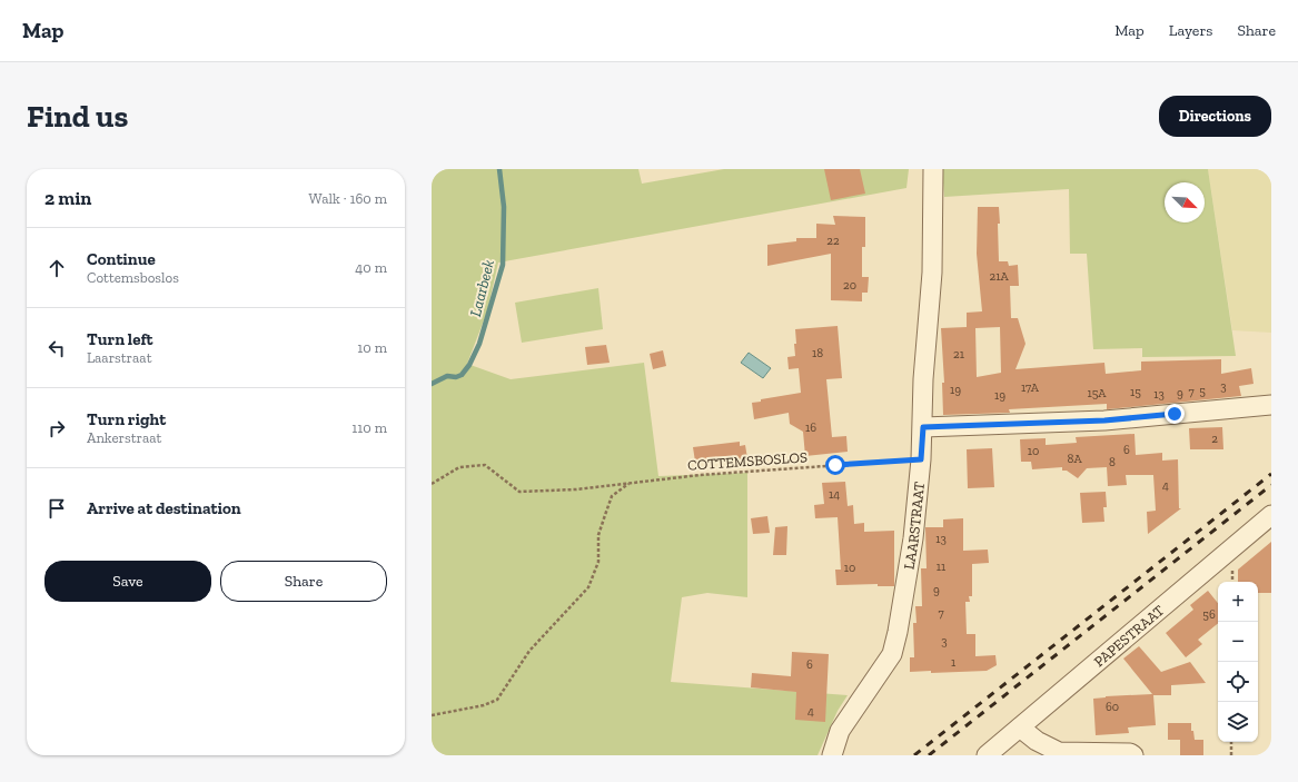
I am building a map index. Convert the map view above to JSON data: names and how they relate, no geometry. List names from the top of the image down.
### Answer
{
  "streets": {
    "street": ["LAARSTRAAT", "PAPESTRAAT"],
    "path": ["COTTEMSBOSLOS"]
  },
  "crossings": [
    ["COTTEMSBOSLOS", "LAARSTRAAT"]
  ],
  "water": ["Laarbeek"],
  "house_numbers": [
    "22",
    "21A",
    "20",
    "18",
    "21",
    "3",
    "17A",
    "19",
    "5",
    "15",
    "7",
    "15A",
    "9",
    "13",
    "19",
    "16",
    "2",
    "6",
    "10",
    "8A",
    "8",
    "4",
    "14",
    "13",
    "11",
    "10",
    "9",
    "7",
    "56",
    "3",
    "1",
    "6",
    "60",
    "4"
  ],
  "north": "bottom right",
  "page": {
    "header": "Map",
    "nav": ["Map", "Layers", "Share"],
    "buttons": [
      "Directions",
      ["Save", "Share"]
    ],
    "title": "Find us",
    "heading": ["2 min", "Walk · 160 m"],
    "list": [
      ["Continue", "Cottemsboslos", "40 m"],
      ["Turn left", "Laarstraat", "10 m"],
      ["Turn right", "Ankerstraat", "110 m"],
      "Arrive at destination"
    ],
    "map_buttons": ["+", "−"]
  }
}
